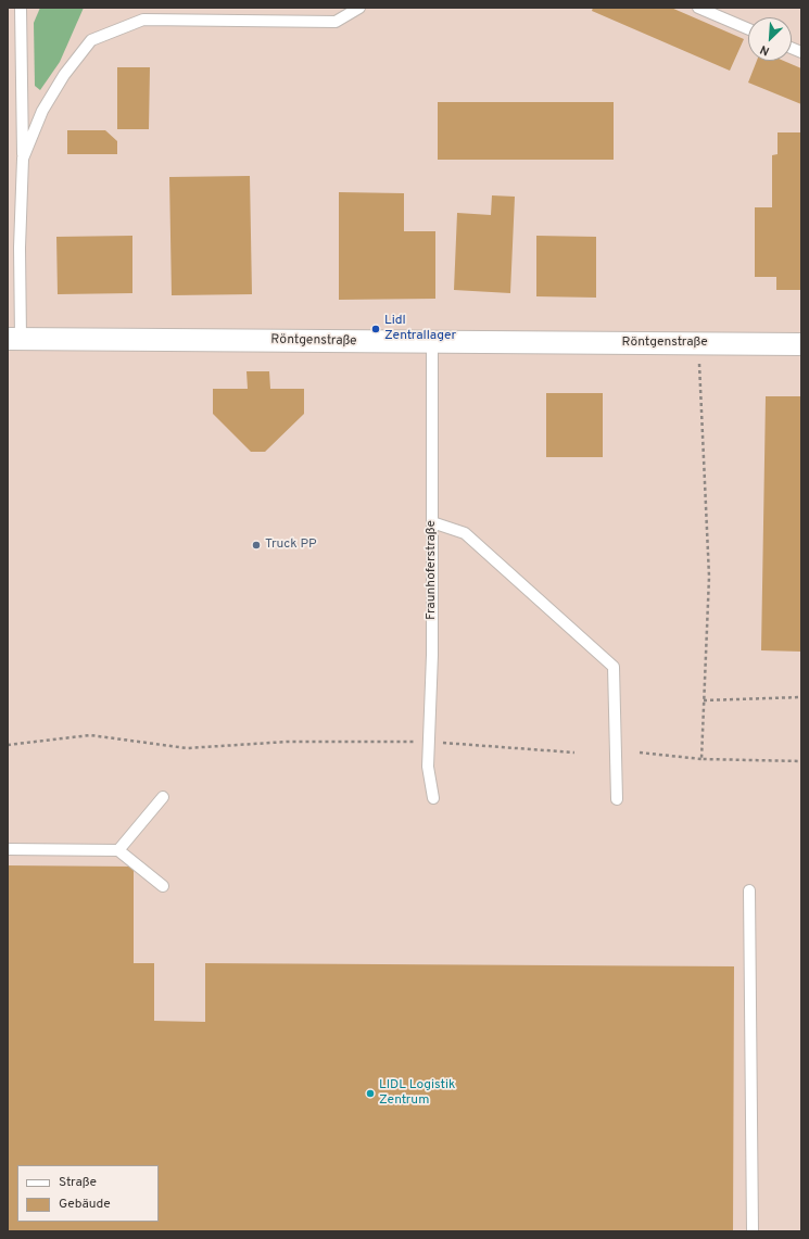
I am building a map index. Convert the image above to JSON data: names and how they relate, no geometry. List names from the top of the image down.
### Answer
{
  "streets": {
    "street": ["Röntgenstraße"],
    "lane": ["Fraunhoferstraße"]
  },
  "crossings": [
    ["Röntgenstraße", "Fraunhoferstraße"]
  ],
  "places": ["Lidl Zentrallager", "Truck PP", "LIDL Logistik Zentrum"],
  "legend": ["Straße", "Gebäude"],
  "north": "bottom left"
}
